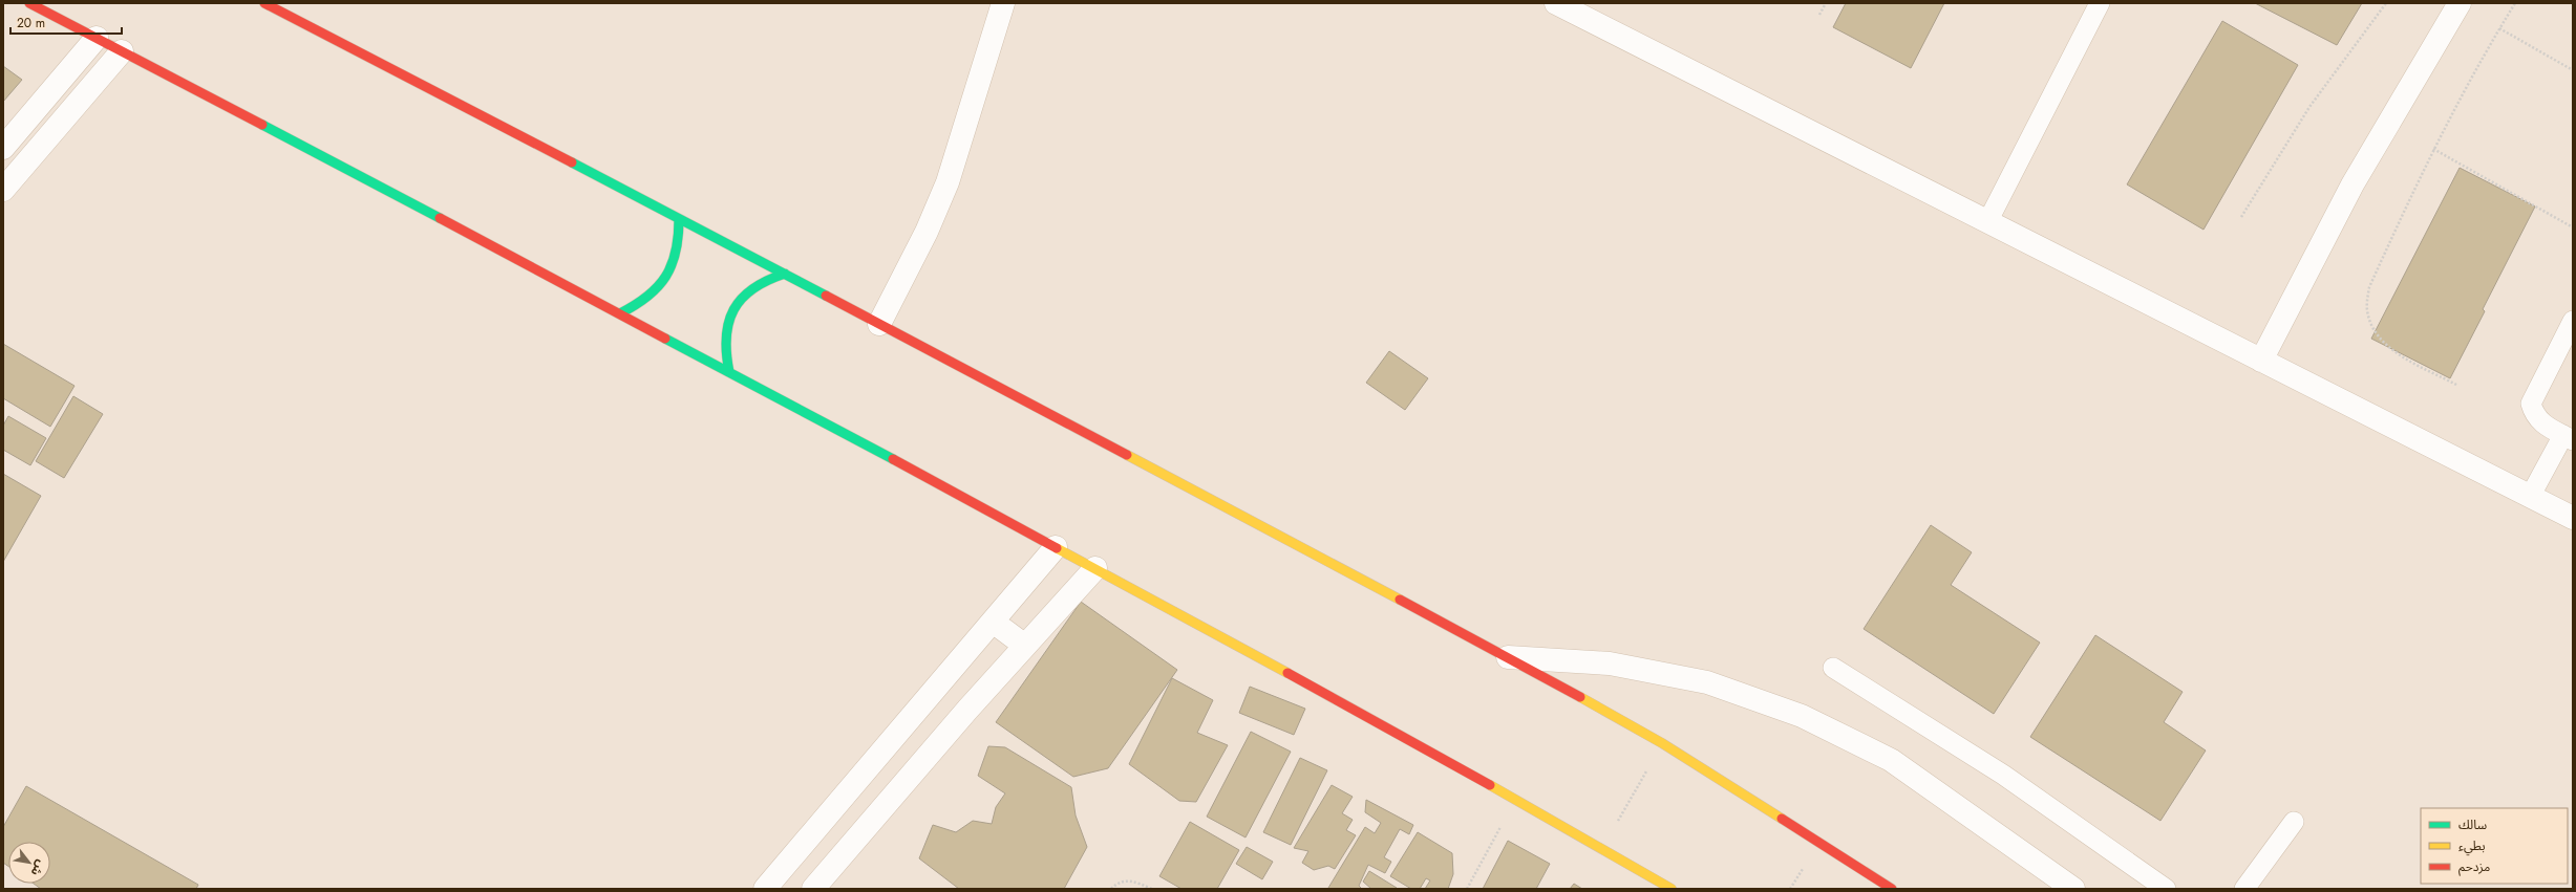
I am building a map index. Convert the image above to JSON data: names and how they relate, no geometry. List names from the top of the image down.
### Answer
{
  "legend": ["سالك", "بطيء", "مزدحم"],
  "scale_bar": "20 m",
  "north": "bottom right"
}
